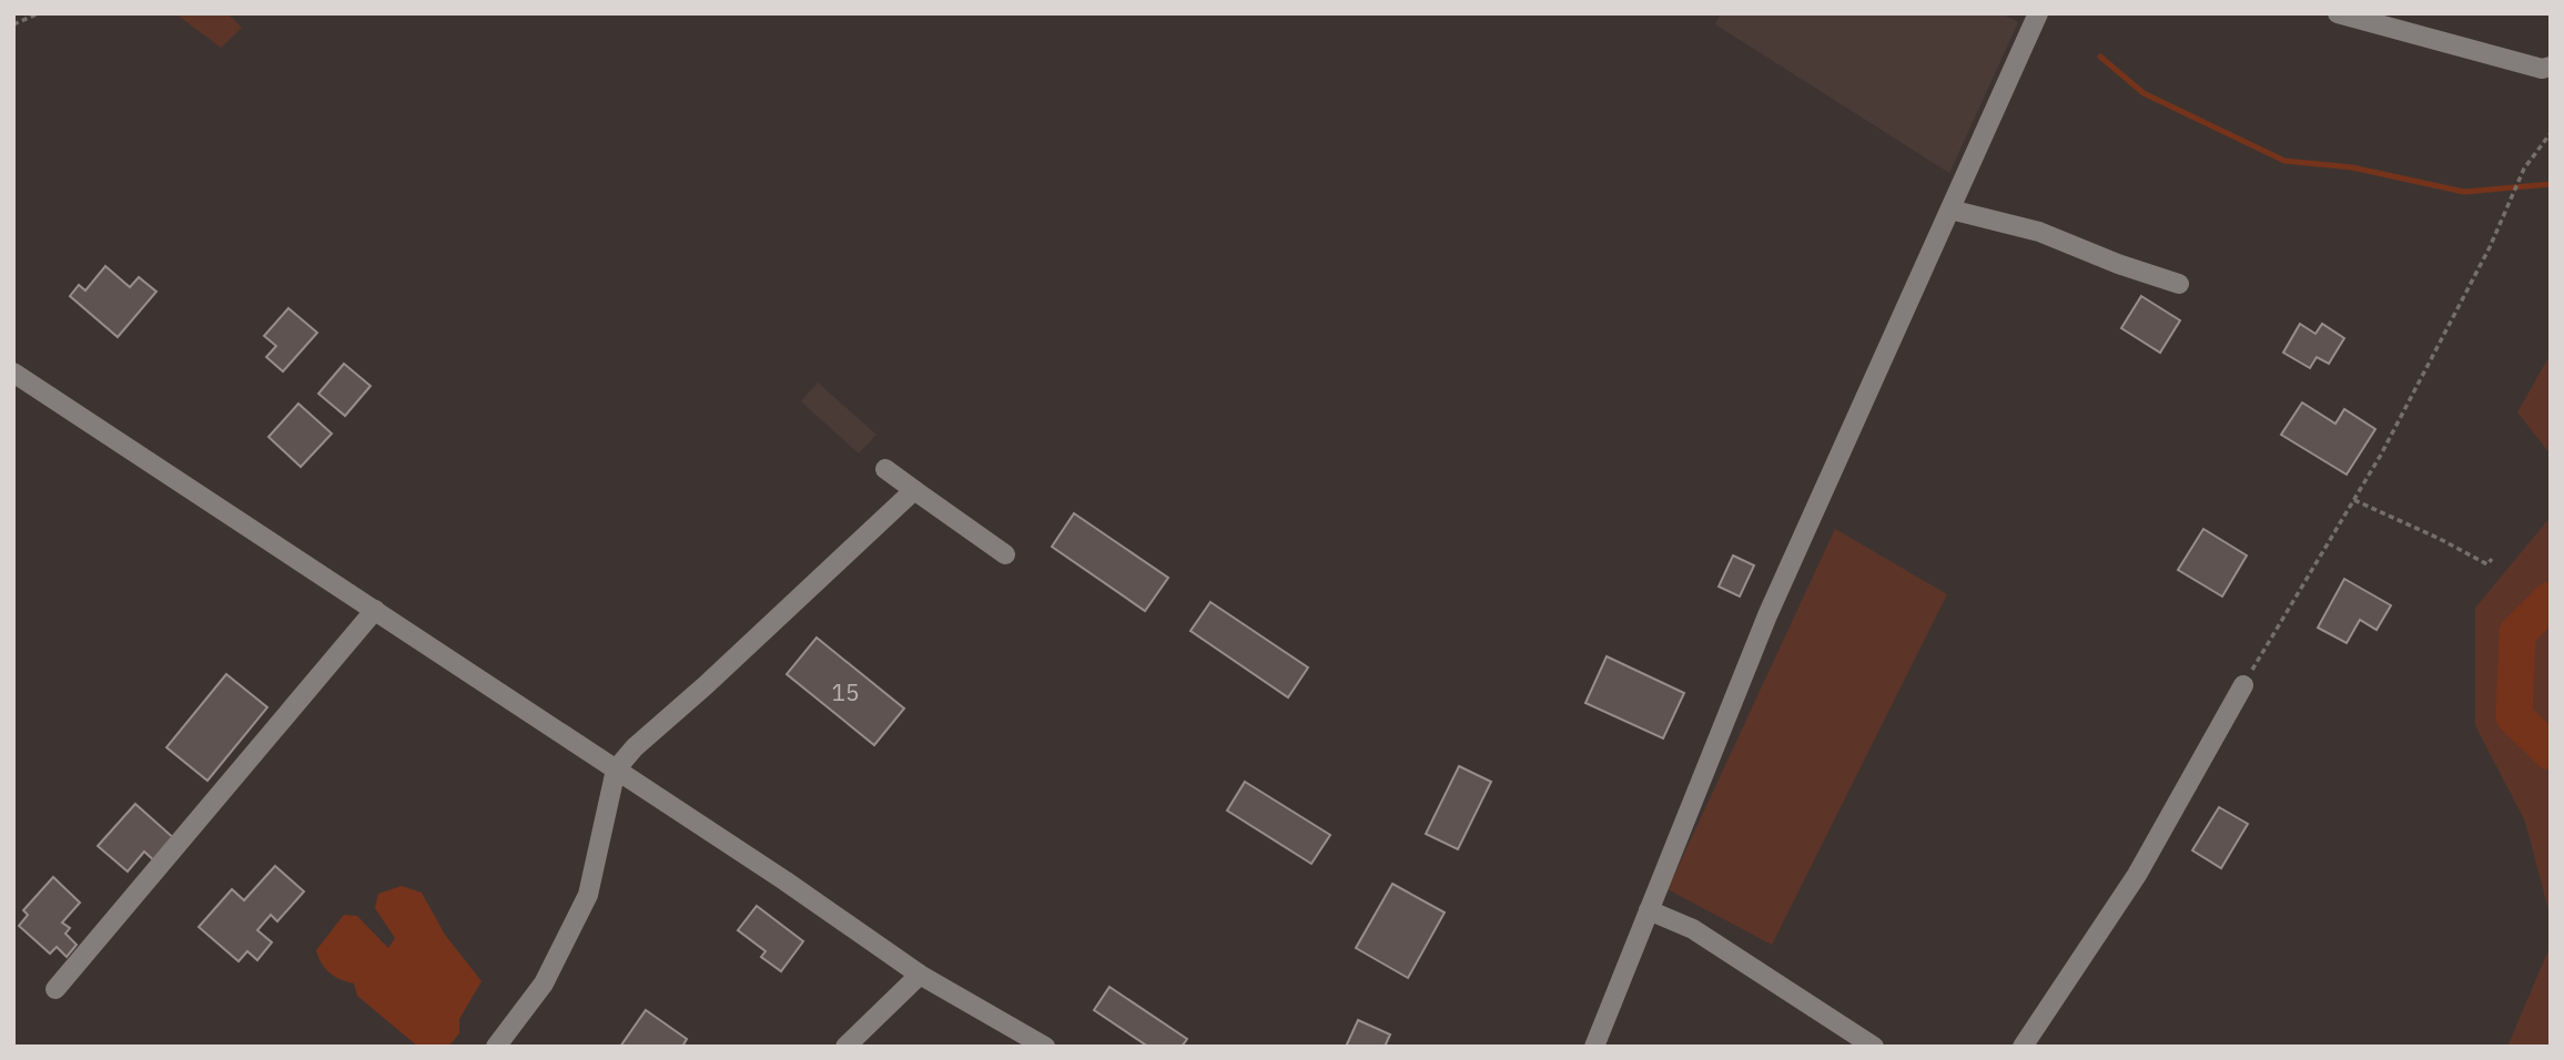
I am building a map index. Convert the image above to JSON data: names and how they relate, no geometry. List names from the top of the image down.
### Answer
{
  "house_numbers": ["15"]
}
